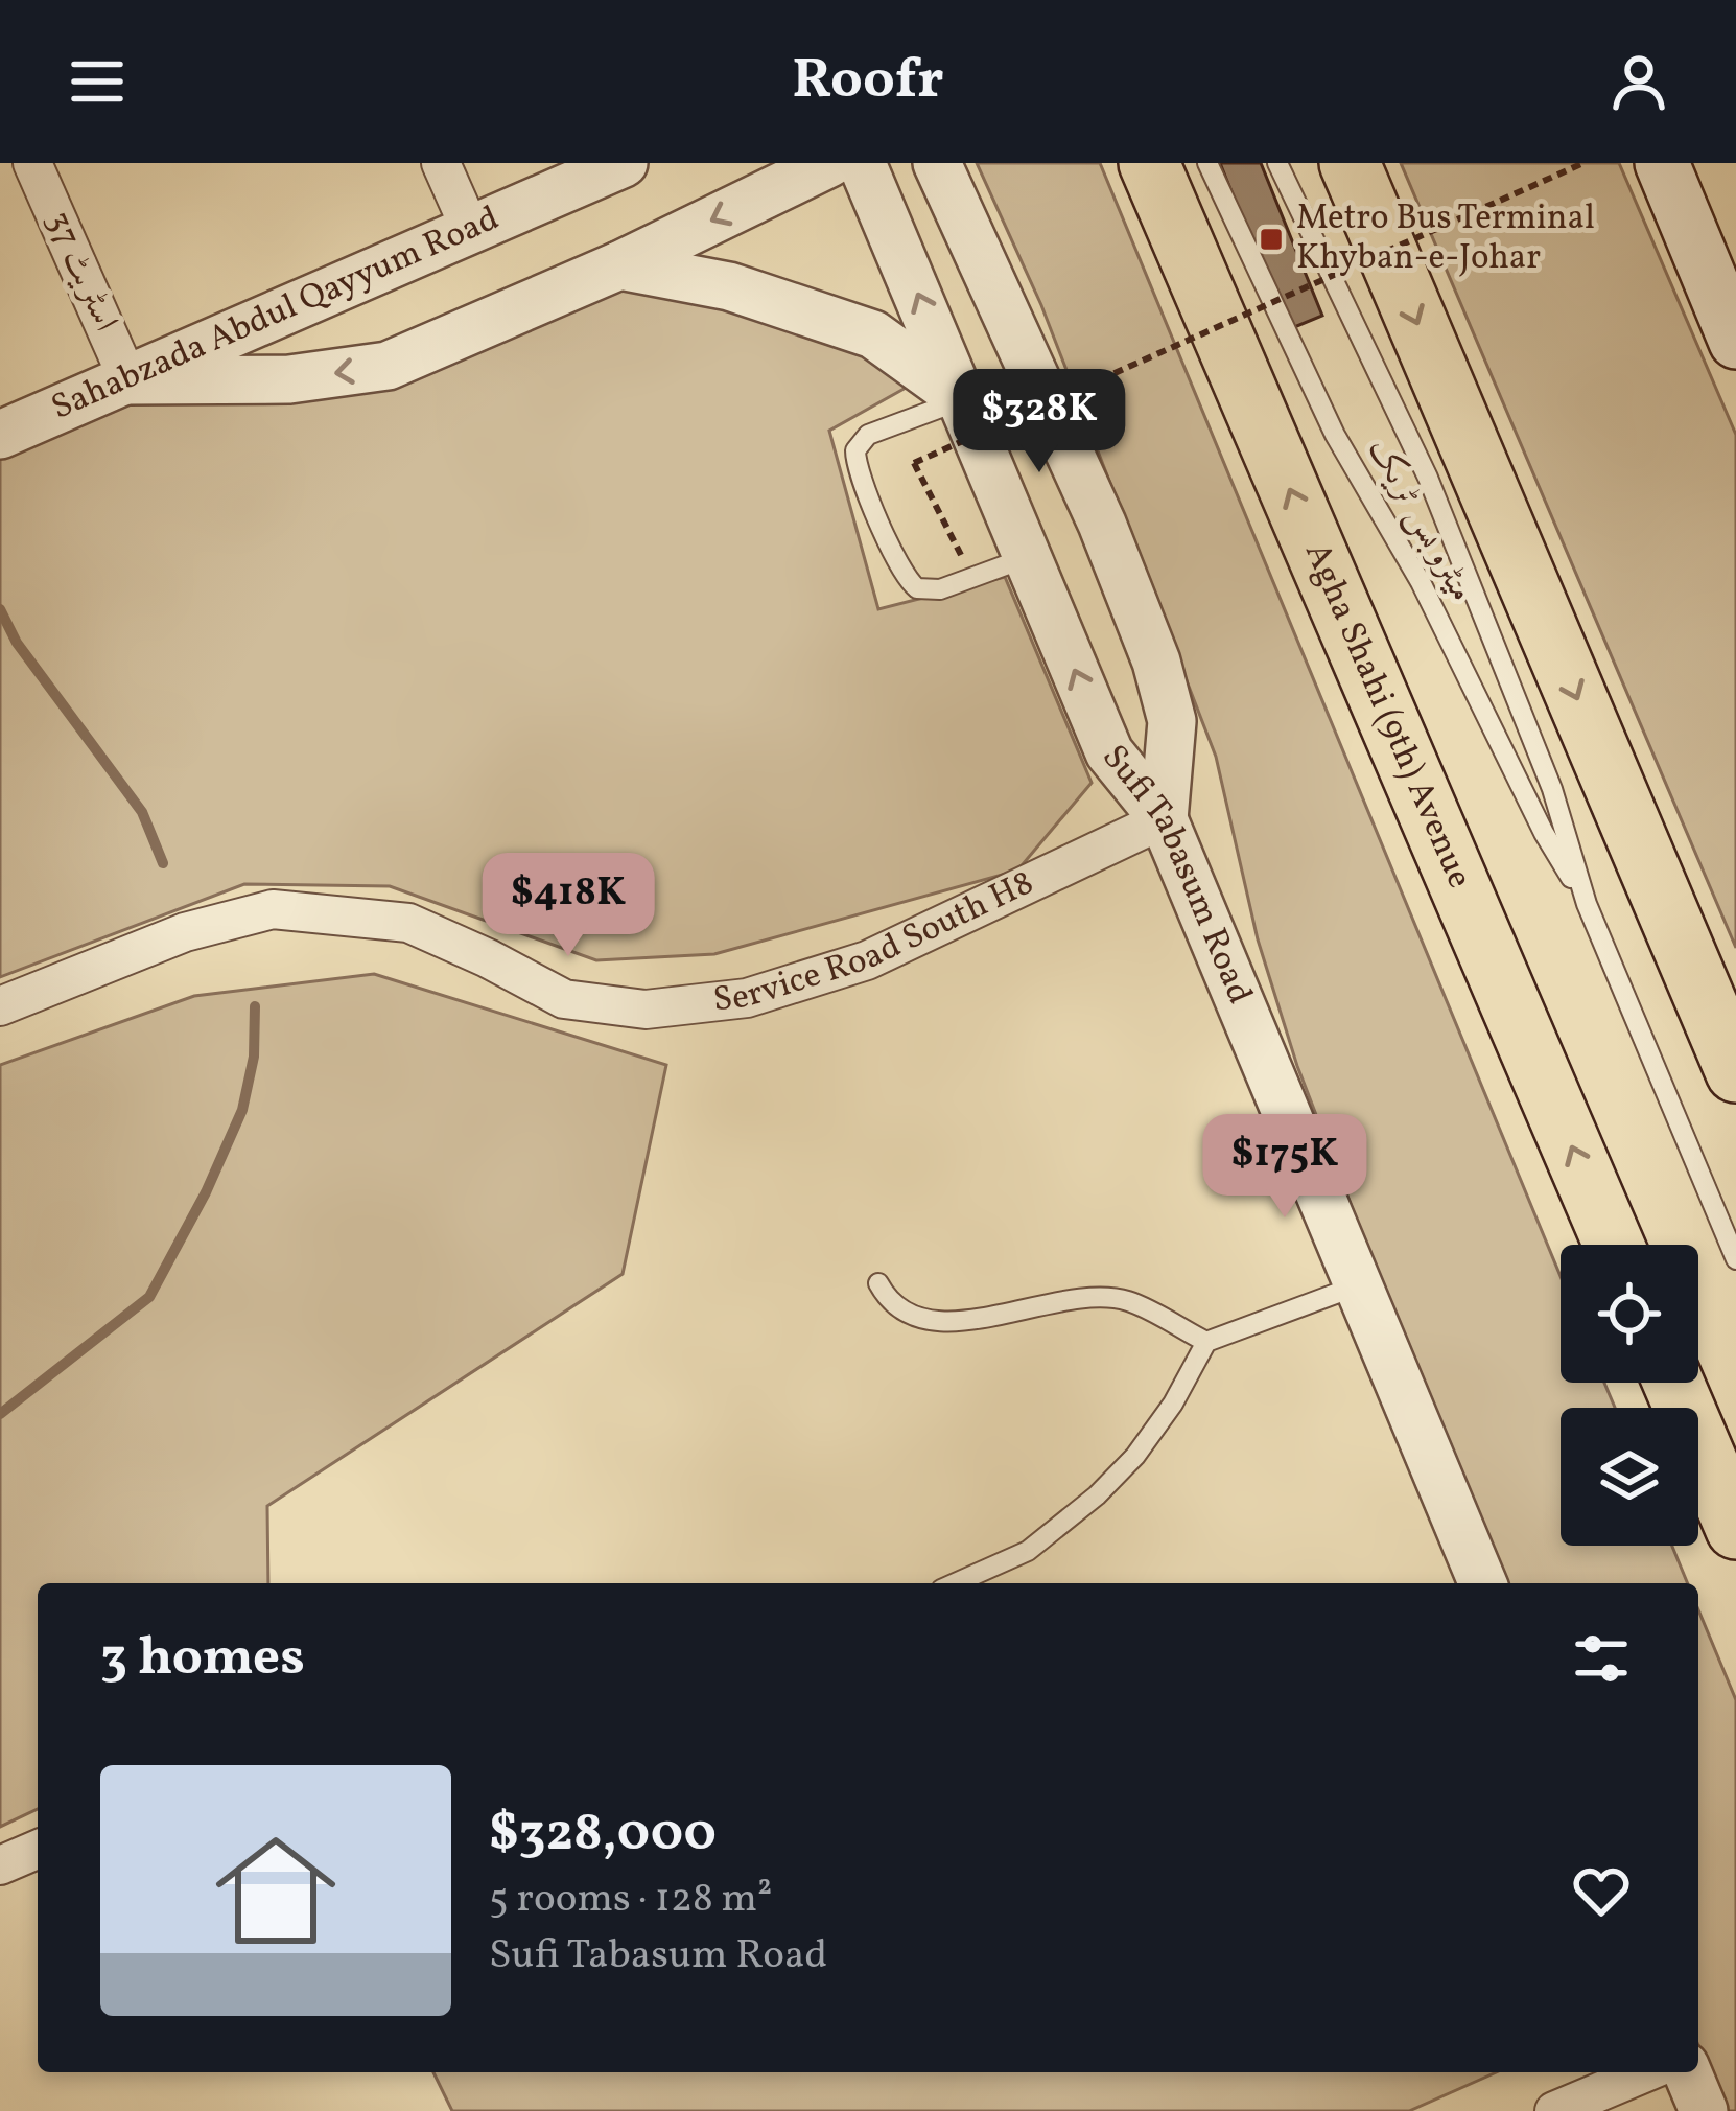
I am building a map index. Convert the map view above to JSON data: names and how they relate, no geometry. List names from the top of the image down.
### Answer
{
  "streets": {
    "main road": ["Agha Shahi (9th) Avenue"],
    "street": [
      "اسٹریٹ 37",
      "Sahabzada Abdul Qayyum Road",
      "Sufi Tabasum Road",
      "Service Road South H8"
    ],
    "lane": ["میٹرو بس ٹریک"]
  },
  "crossings": [
    ["اسٹریٹ 37", "Sahabzada Abdul Qayyum Road"],
    ["Sufi Tabasum Road", "Service Road South H8"]
  ],
  "places": {
    "transit": ["Metro Bus Terminal Khyban-e-Johar"]
  },
  "page": {
    "header": "Roofr",
    "price": ["$328K", "$418K", "$175K"],
    "heading": "3 homes",
    "list": [
      {
        "name": "$328,000",
        "note": "5 rooms · 128 m² · Sufi Tabasum Road"
      }
    ]
  }
}
